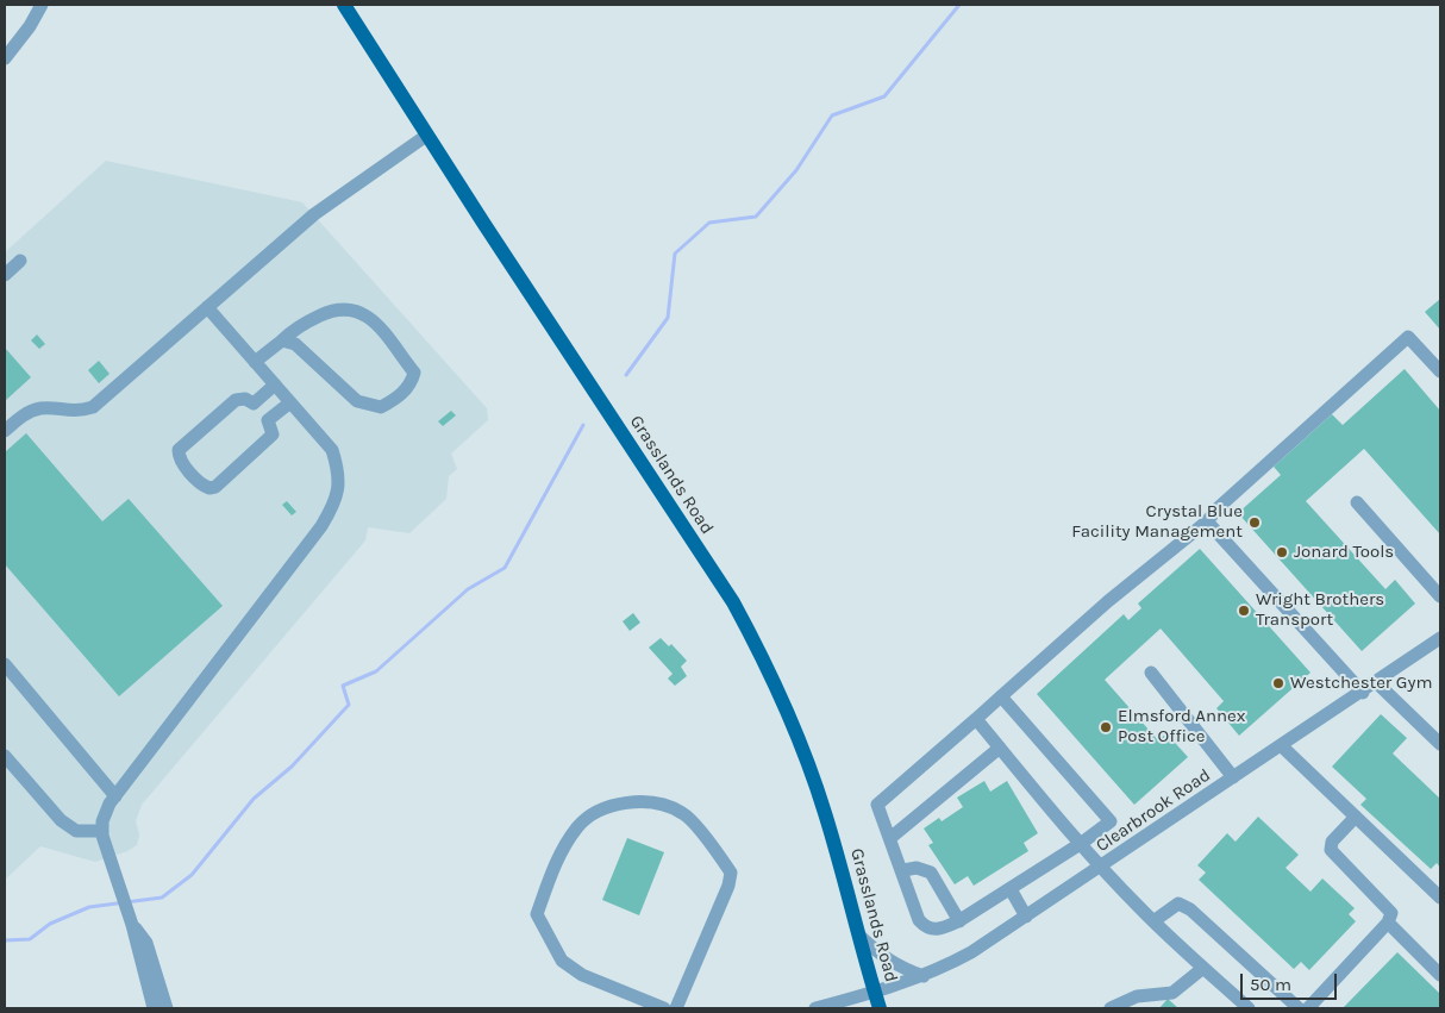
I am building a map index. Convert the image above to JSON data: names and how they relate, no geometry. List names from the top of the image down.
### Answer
{
  "streets": {
    "main road": ["Grasslands Road"],
    "street": ["Clearbrook Road"]
  },
  "crossings": [
    ["Grasslands Road", "Clearbrook Road"]
  ],
  "places": [
    "Crystal Blue Facility Management",
    "Jonard Tools",
    "Wright Brothers Transport",
    "Westchester Gym",
    "Elmsford Annex Post Office"
  ],
  "scale_bar": "50 m"
}
